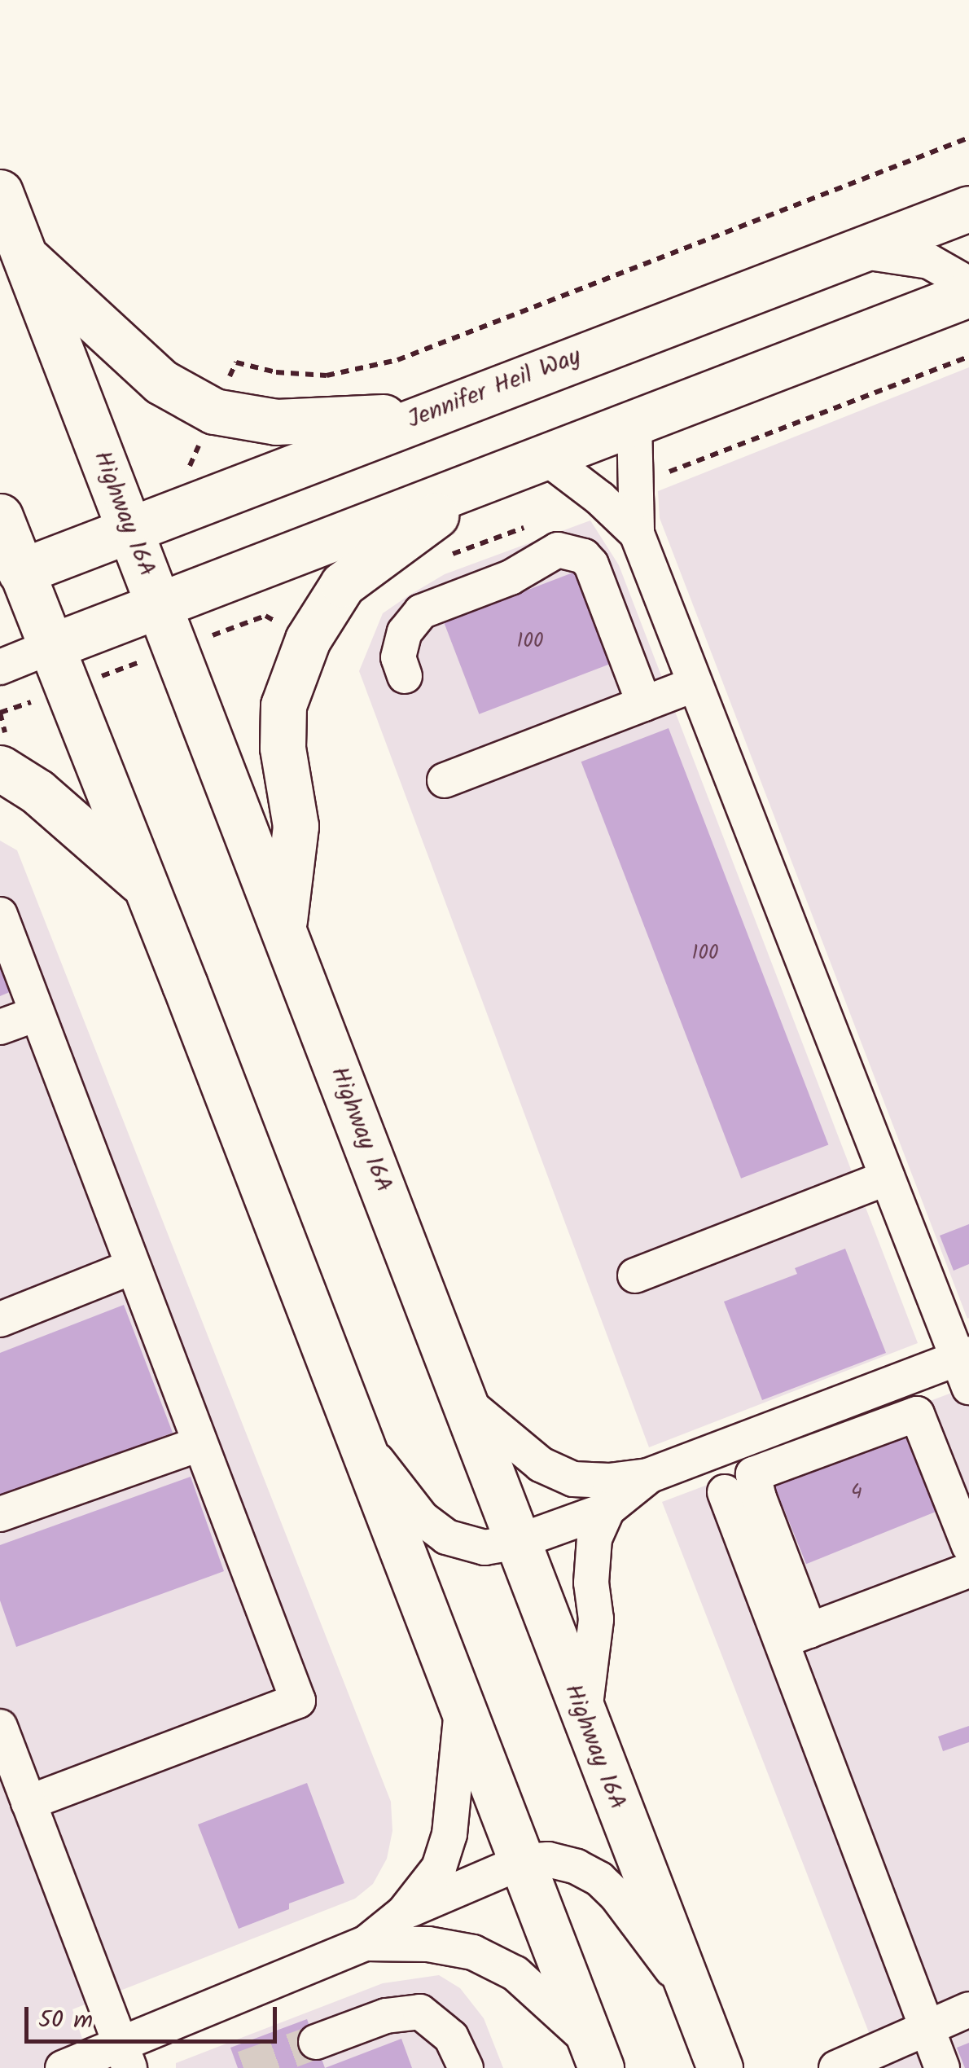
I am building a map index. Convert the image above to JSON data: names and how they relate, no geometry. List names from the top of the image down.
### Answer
{
  "streets": {
    "main road": ["Jennifer Heil Way", "Highway 16A"]
  },
  "crossings": [
    ["Jennifer Heil Way", "Highway 16A"]
  ],
  "house_numbers": ["100", "100", "4"],
  "scale_bar": "50 m"
}
